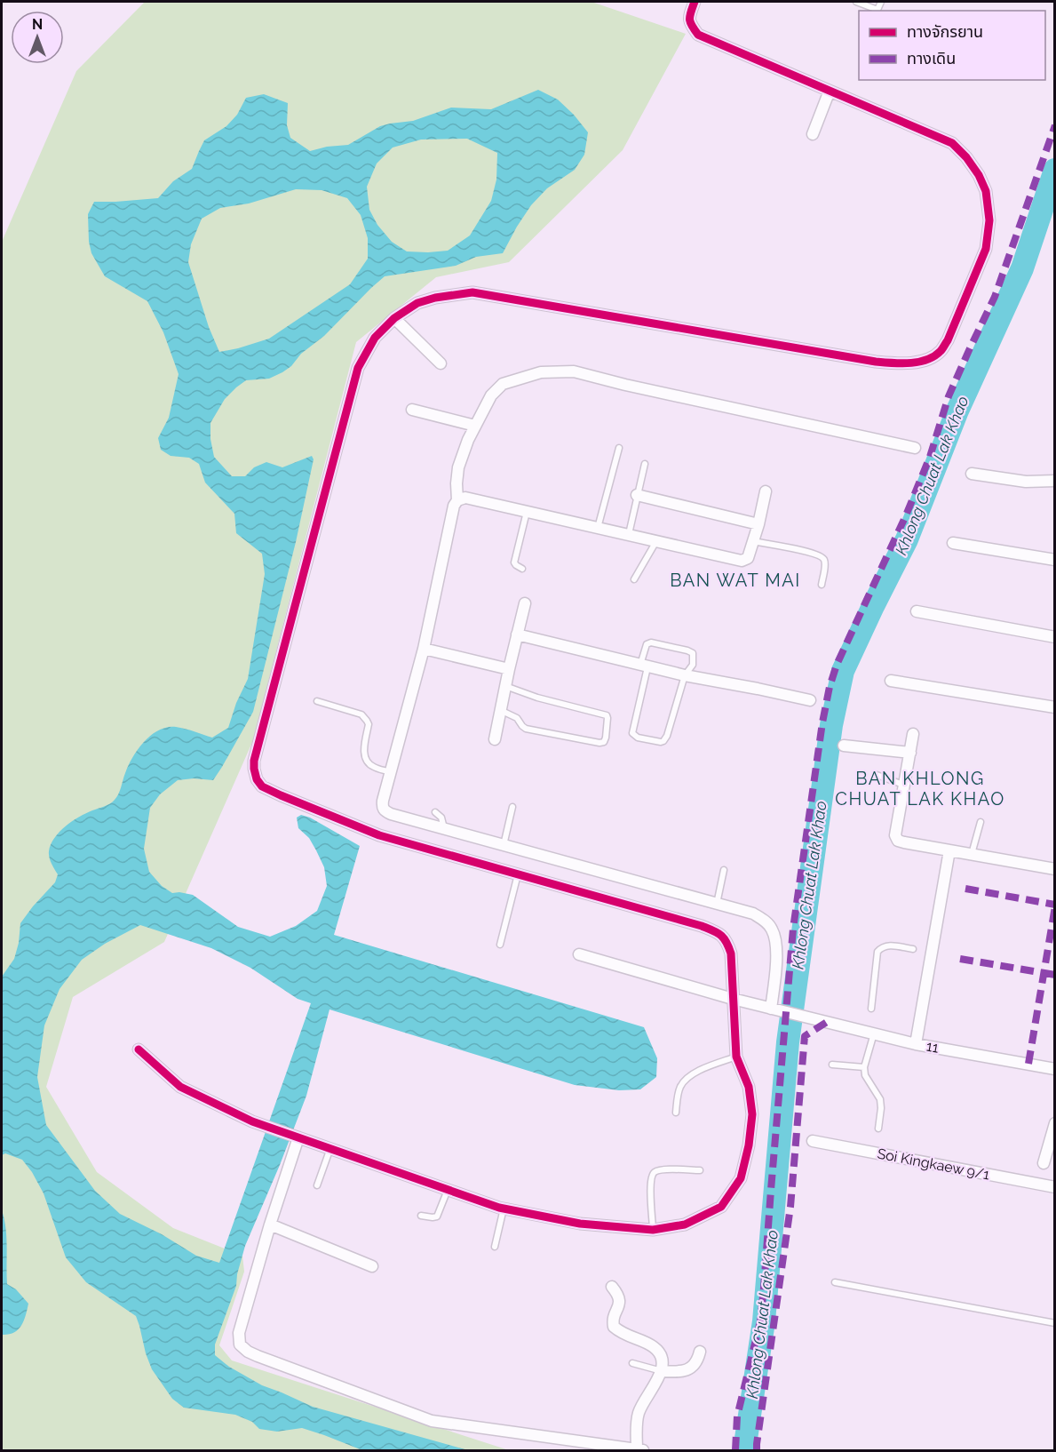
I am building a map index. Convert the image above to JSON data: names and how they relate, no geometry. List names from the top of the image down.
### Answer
{
  "streets": {
    "street": ["11", "Soi Kingkaew 9/1"]
  },
  "districts": ["BAN WAT MAI", "BAN KHLONG CHUAT LAK KHAO"],
  "water": ["Khlong Chuat Lak Khao"],
  "legend": ["ทางจักรยาน", "ทางเดิน"],
  "north": "top"
}
